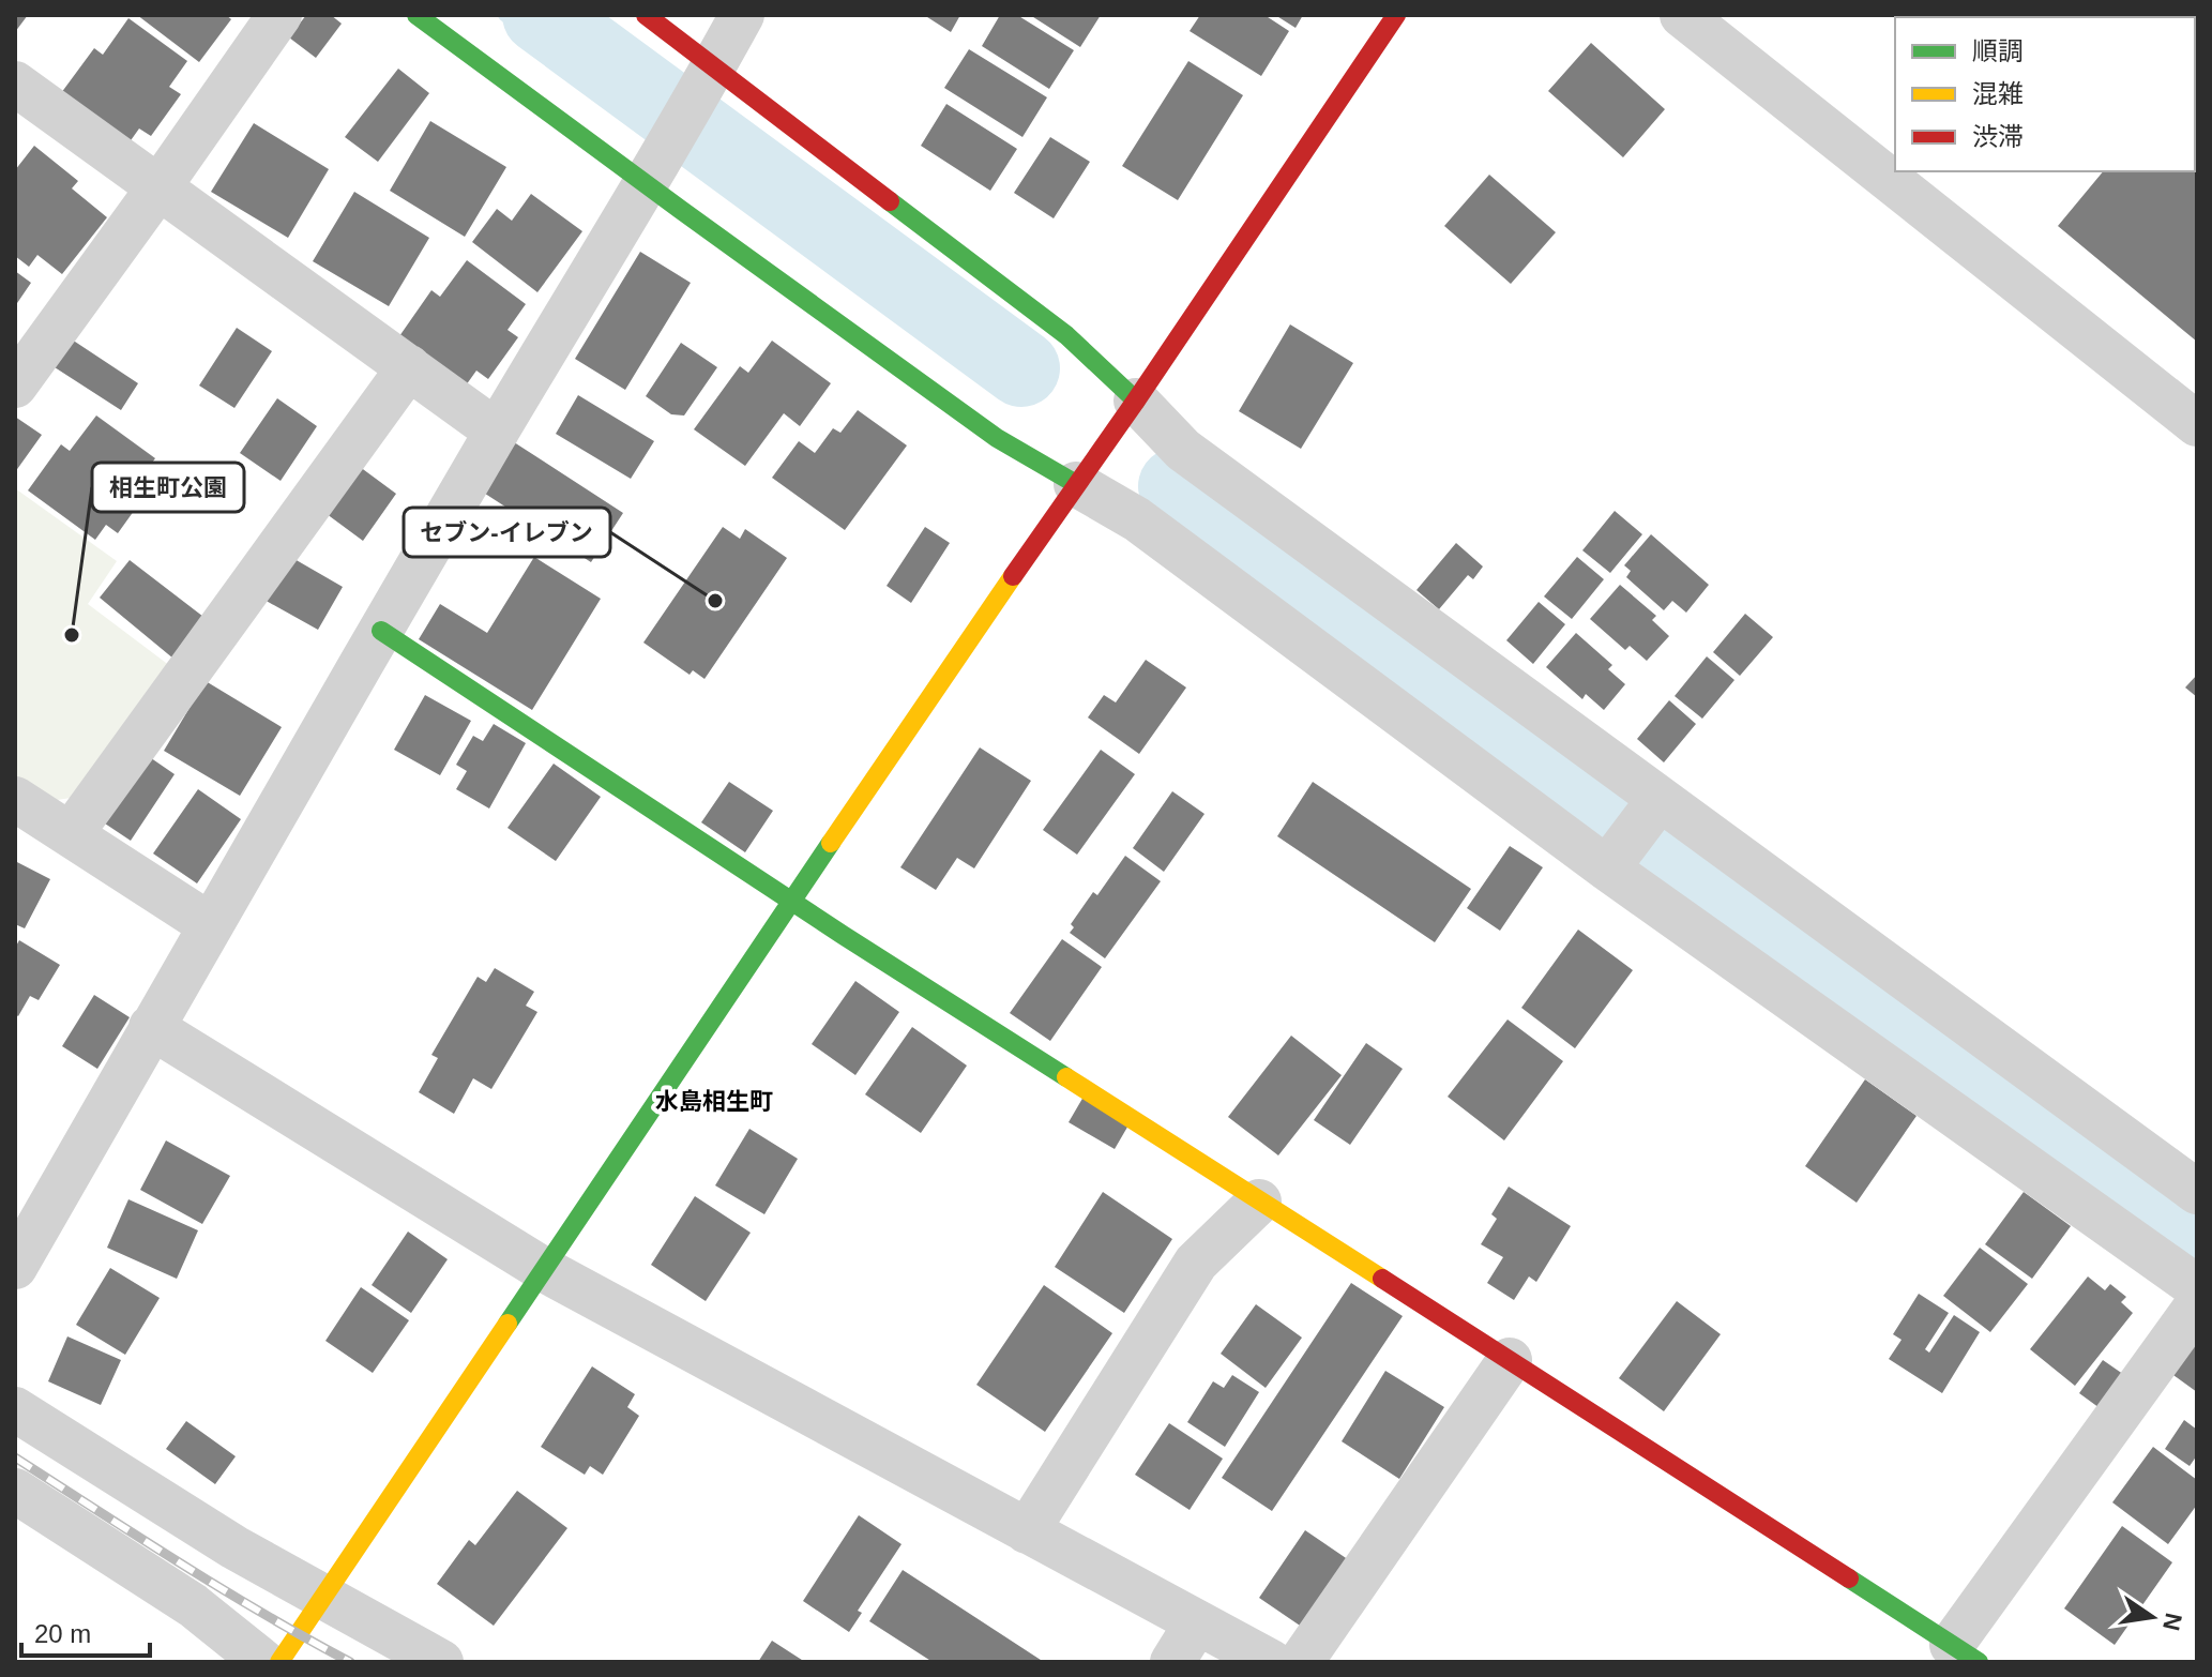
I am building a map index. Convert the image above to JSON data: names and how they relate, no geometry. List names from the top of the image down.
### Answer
{
  "districts": ["水島相生町"],
  "places": ["セブン-イレブン", "相生町公園"],
  "legend": ["順調", "混雑", "渋滞"],
  "scale_bar": "20 m",
  "north": "right"
}
